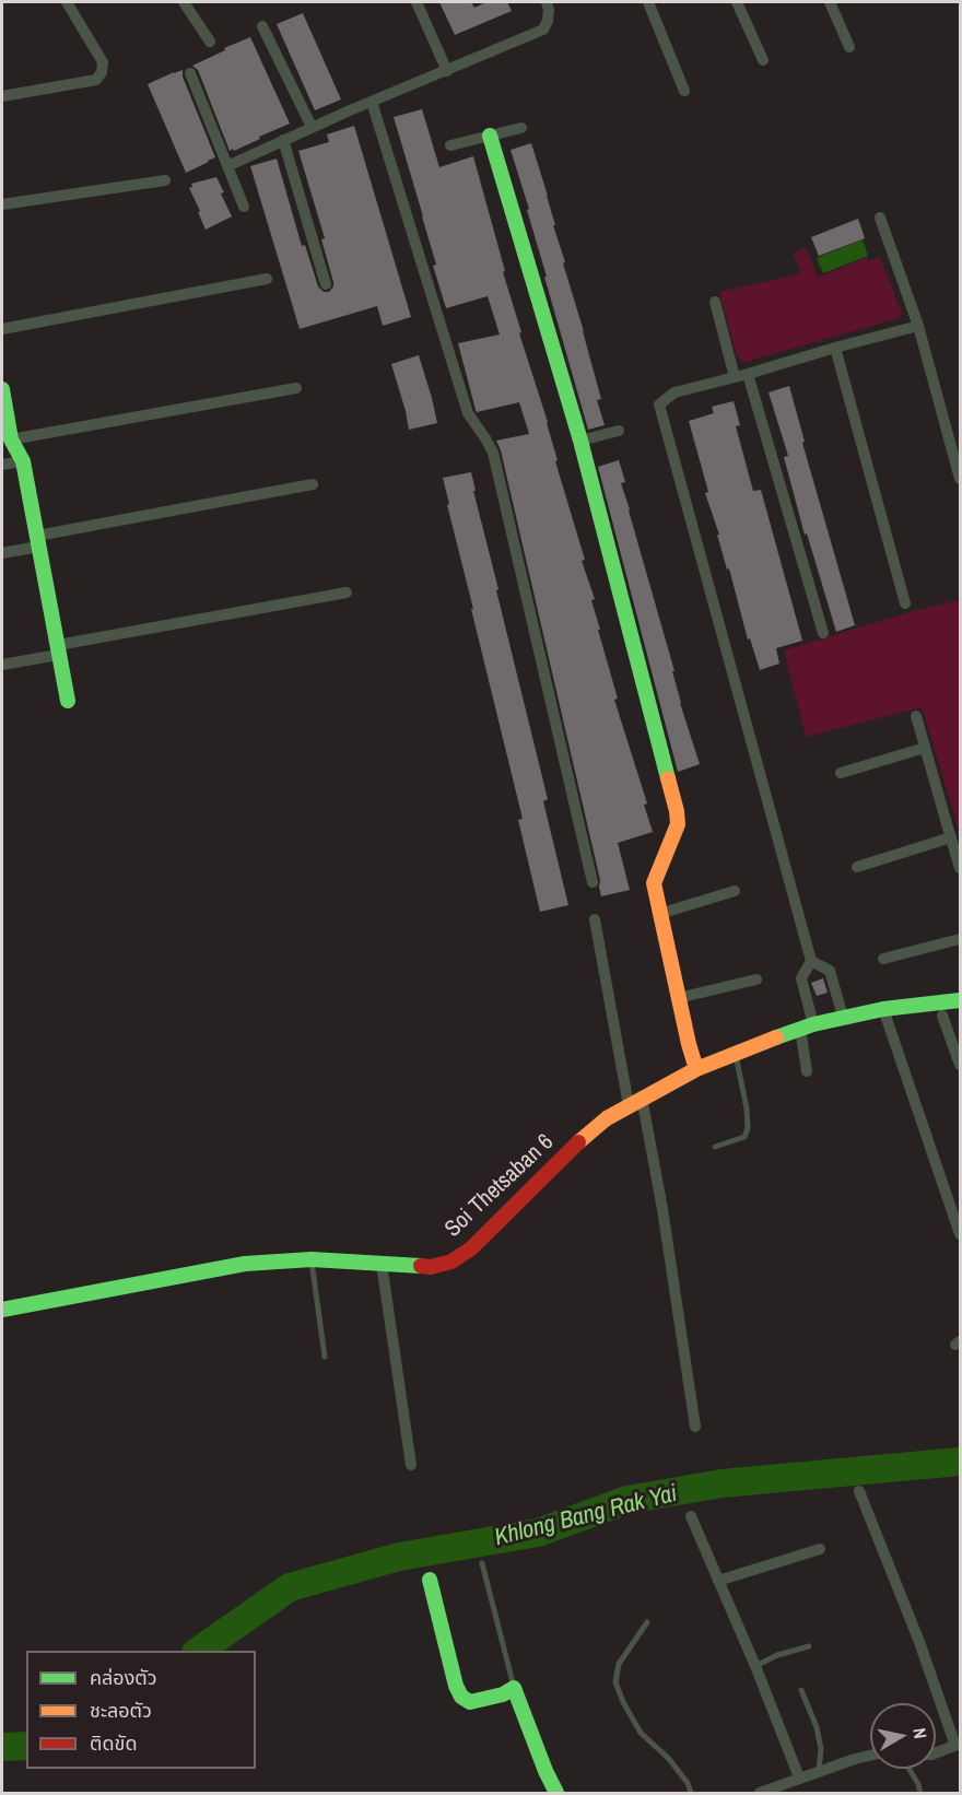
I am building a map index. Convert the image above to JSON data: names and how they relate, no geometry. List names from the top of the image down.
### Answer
{
  "streets": {
    "street": ["Soi Thetsaban 6"]
  },
  "water": ["Khlong Bang Rak Yai"],
  "legend": ["คล่องตัว", "ชะลอตัว", "ติดขัด"],
  "north": "right"
}
